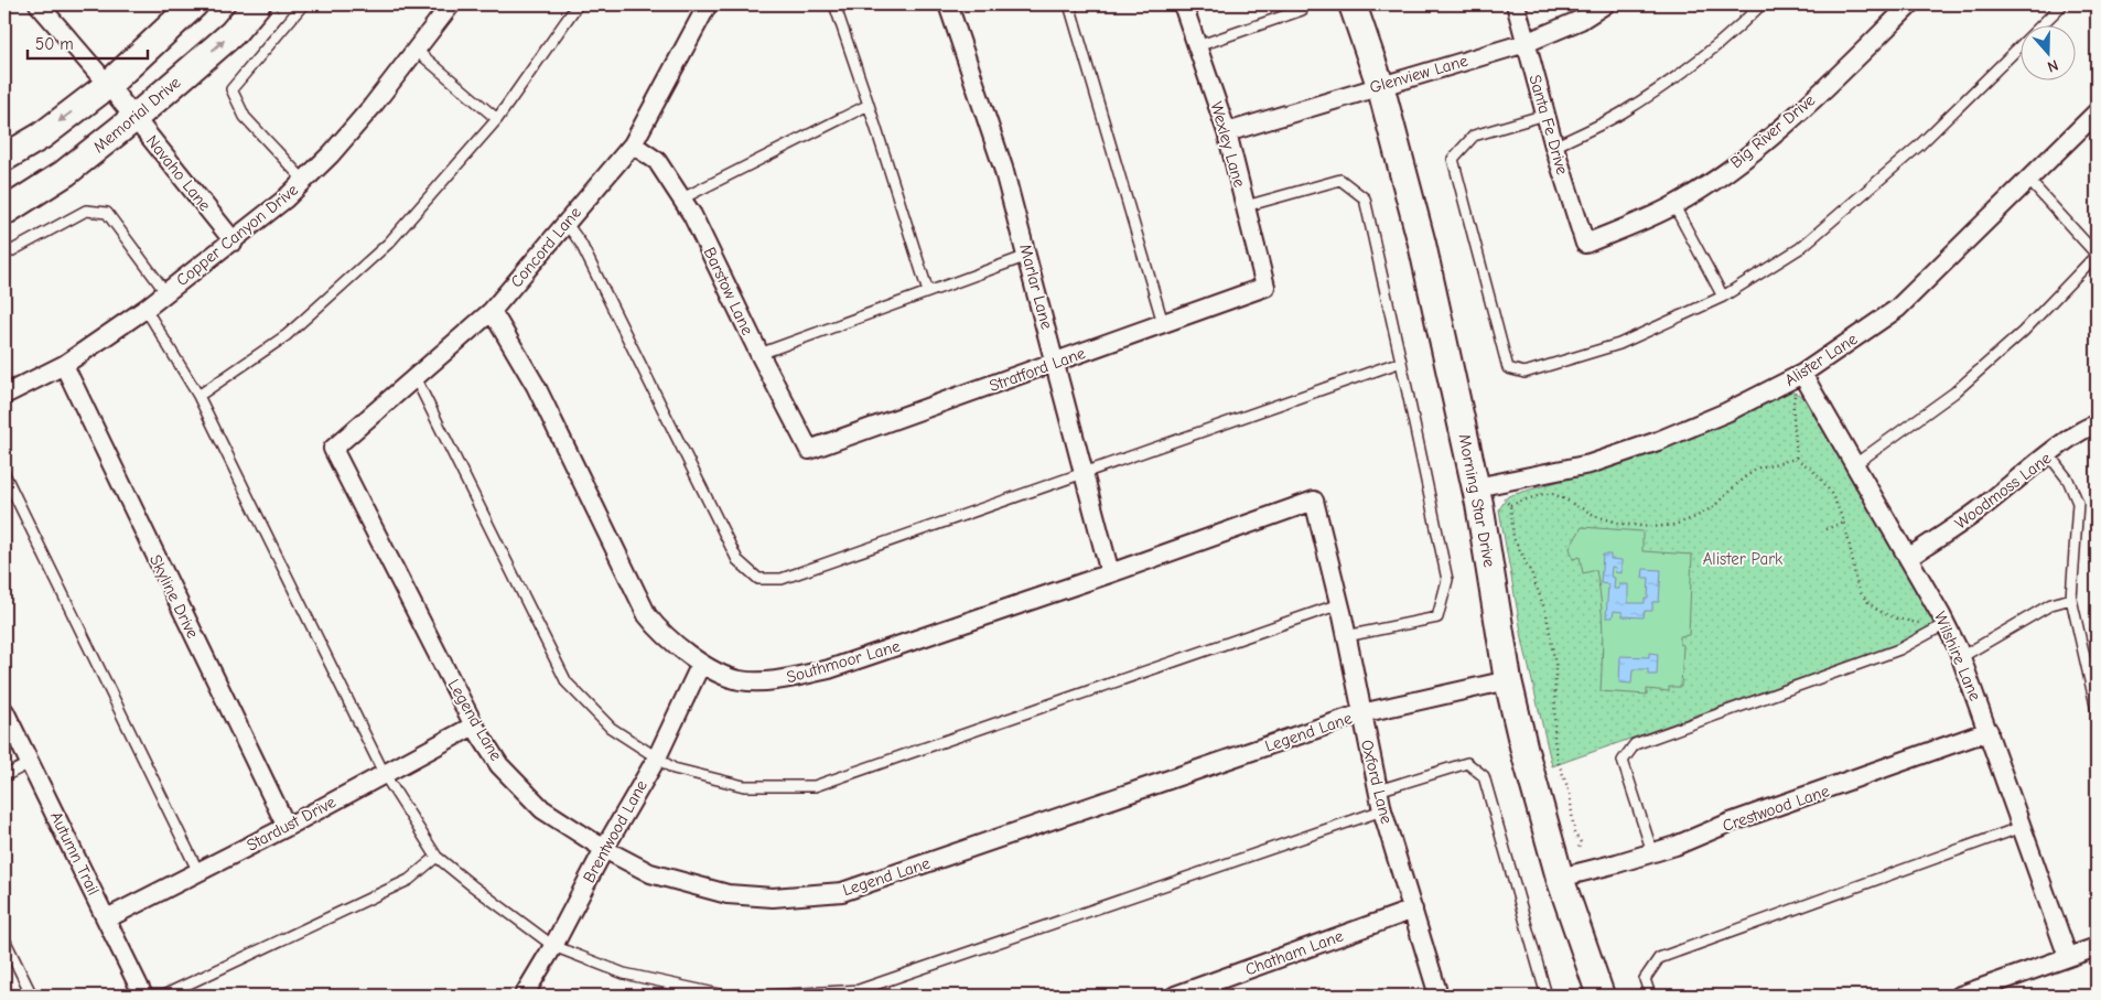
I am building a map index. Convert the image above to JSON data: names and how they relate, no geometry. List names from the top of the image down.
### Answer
{
  "streets": {
    "street": [
      "Glenview Lane",
      "Memorial Drive",
      "Santa Fe Drive",
      "Big River Drive",
      "Wexley Lane",
      "Navaho Lane",
      "Copper Canyon Drive",
      "Concord Lane",
      "Marlar Lane",
      "Barstow Lane",
      "Alister Lane",
      "Stratford Lane",
      "Woodmoss Lane",
      "Morning Star Drive",
      "Skyline Drive",
      "Wilshire Lane",
      "Southmoor Lane",
      "Legend Lane",
      "Oxford Lane",
      "Crestwood Lane",
      "Stardust Drive",
      "Brentwood Lane",
      "Autumn Trail",
      "Chatham Lane"
    ]
  },
  "crossings": [
    ["Glenview Lane", "Santa Fe Drive"],
    ["Glenview Lane", "Wexley Lane"],
    ["Glenview Lane", "Morning Star Drive"],
    ["Memorial Drive", "Navaho Lane"],
    ["Santa Fe Drive", "Big River Drive"],
    ["Wexley Lane", "Stratford Lane"],
    ["Navaho Lane", "Copper Canyon Drive"],
    ["Copper Canyon Drive", "Skyline Drive"],
    ["Concord Lane", "Barstow Lane"],
    ["Concord Lane", "Southmoor Lane"],
    ["Concord Lane", "Legend Lane"],
    ["Marlar Lane", "Stratford Lane"],
    ["Marlar Lane", "Southmoor Lane"],
    ["Barstow Lane", "Stratford Lane"],
    ["Alister Lane", "Morning Star Drive"],
    ["Alister Lane", "Wilshire Lane"],
    ["Woodmoss Lane", "Wilshire Lane"],
    ["Morning Star Drive", "Legend Lane"],
    ["Morning Star Drive", "Crestwood Lane"],
    ["Skyline Drive", "Stardust Drive"],
    ["Wilshire Lane", "Crestwood Lane"],
    ["Southmoor Lane", "Oxford Lane"],
    ["Southmoor Lane", "Brentwood Lane"],
    ["Legend Lane", "Oxford Lane"],
    ["Legend Lane", "Stardust Drive"],
    ["Legend Lane", "Brentwood Lane"],
    ["Oxford Lane", "Chatham Lane"],
    ["Stardust Drive", "Autumn Trail"]
  ],
  "parks": ["Alister Park"],
  "scale_bar": "50 m",
  "north": "bottom"
}
